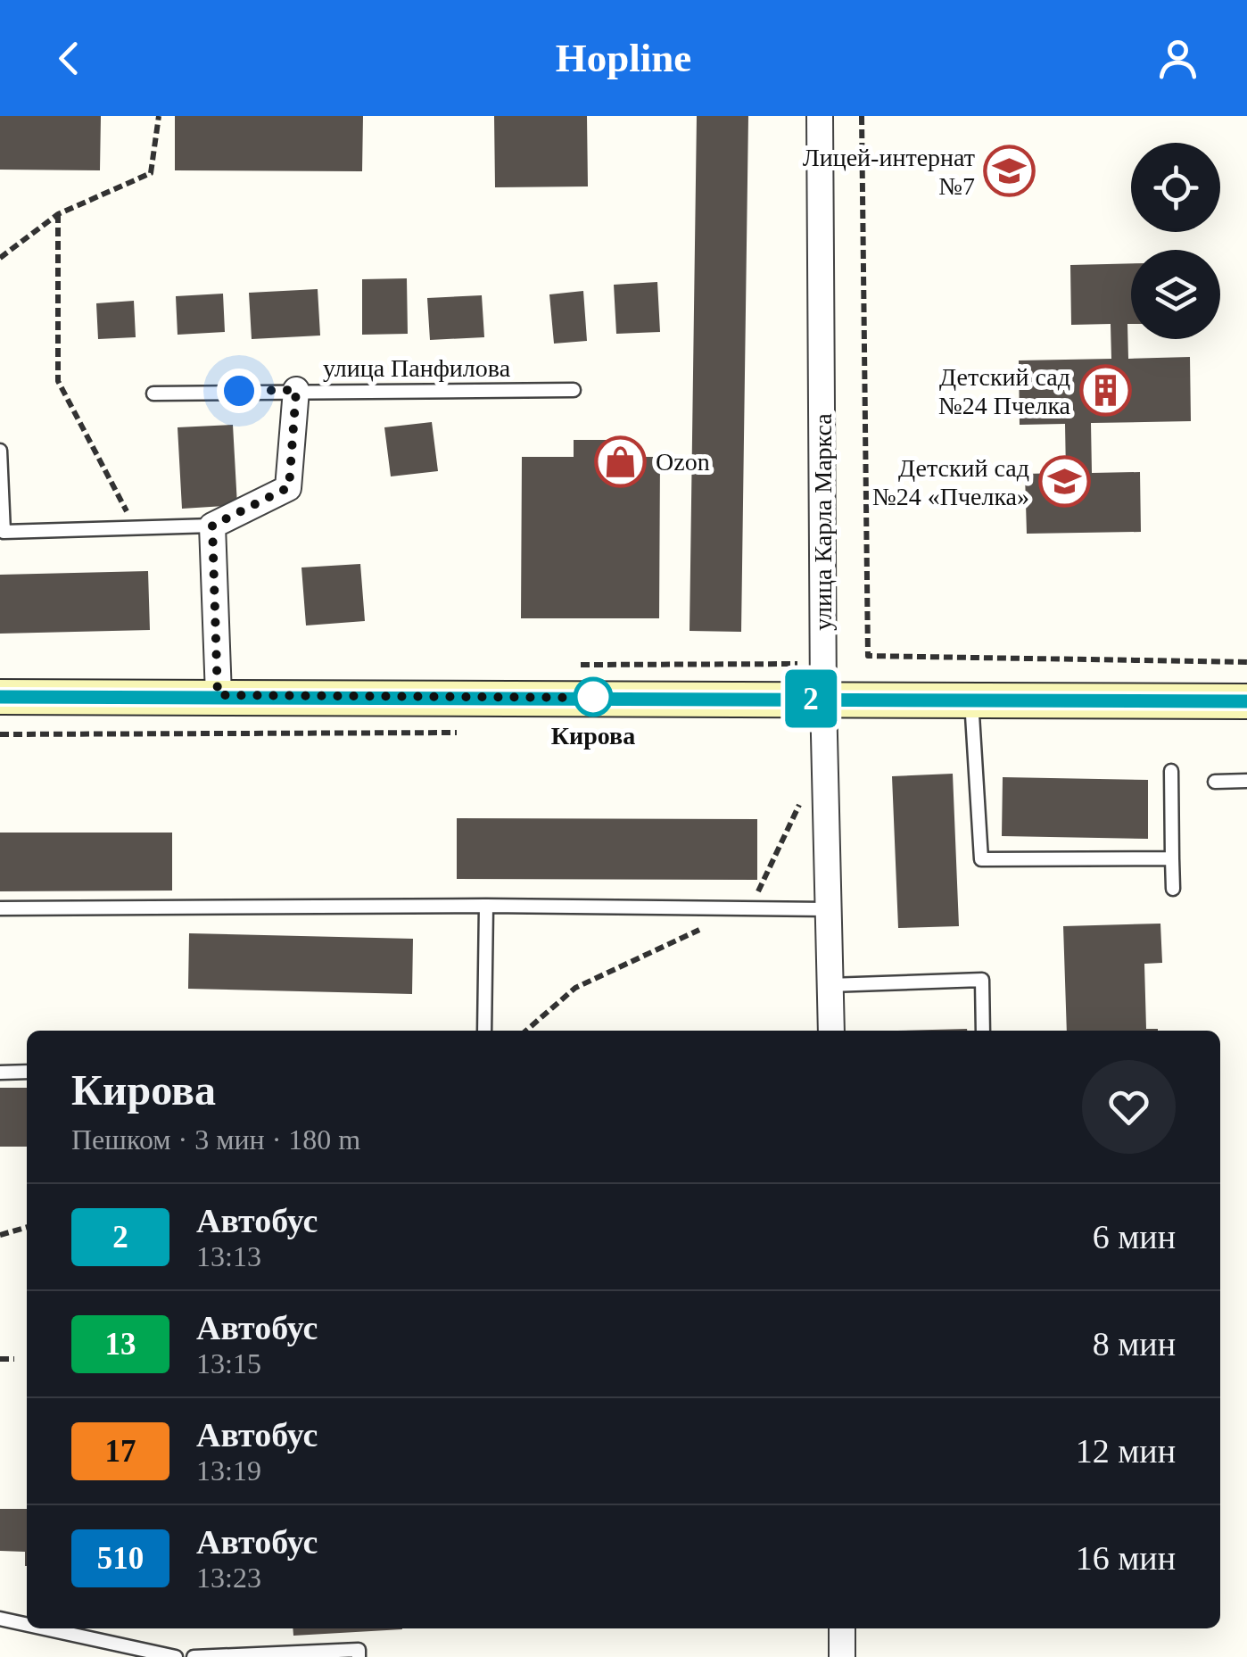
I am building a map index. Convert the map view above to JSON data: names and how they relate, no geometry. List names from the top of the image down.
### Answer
{
  "streets": {
    "street": ["улица Карла Маркса"],
    "lane": ["улица Панфилова"]
  },
  "places": {
    "school or university": ["Лицей-интернат №7", "Детский сад №24 «Пчелка»"],
    "building": ["Детский сад №24 Пчелка"],
    "shop": ["Ozon"],
    "other": ["Кирова"]
  },
  "lines": ["bus line 2"],
  "page": {
    "header": "Hopline",
    "on_map": "2",
    "heading": ["Кирова", "Пешком · 3 мин · 180 m"],
    "list": [
      {
        "mark": "2",
        "name": "Автобус",
        "note": "13:13",
        "value": "6 мин"
      },
      {
        "mark": "13",
        "name": "Автобус",
        "note": "13:15",
        "value": "8 мин"
      },
      {
        "mark": "17",
        "name": "Автобус",
        "note": "13:19",
        "value": "12 мин"
      },
      {
        "mark": "510",
        "name": "Автобус",
        "note": "13:23",
        "value": "16 мин"
      }
    ]
  }
}
